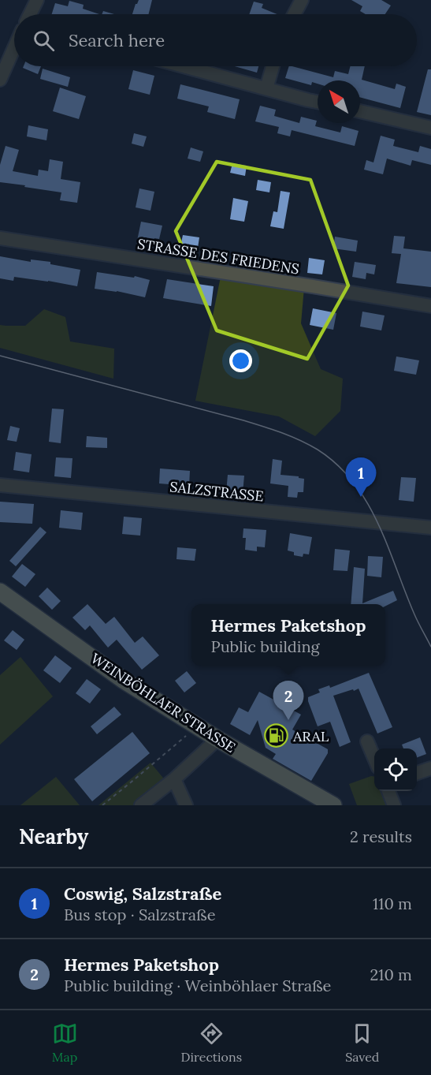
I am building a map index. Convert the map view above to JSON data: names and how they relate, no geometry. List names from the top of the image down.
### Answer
{
  "streets": {
    "main road": ["WEINBÖHLAER STRASSE"],
    "street": ["STRASSE DES FRIEDENS", "SALZSTRASSE"]
  },
  "places": {
    "fuel station": ["ARAL"]
  },
  "north": "top left",
  "page": {
    "search": "Search here",
    "pins": ["1", "2"],
    "popup": ["Hermes Paketshop", "Public building"],
    "heading": ["Nearby", "2 results"],
    "list": [
      {
        "mark": "1",
        "name": "Coswig, Salzstraße",
        "note": "Bus stop · Salzstraße",
        "value": "110 m"
      },
      {
        "mark": "2",
        "name": "Hermes Paketshop",
        "note": "Public building · Weinböhlaer Straße",
        "value": "210 m"
      }
    ],
    "nav": ["Map", "Directions", "Saved"]
  }
}
